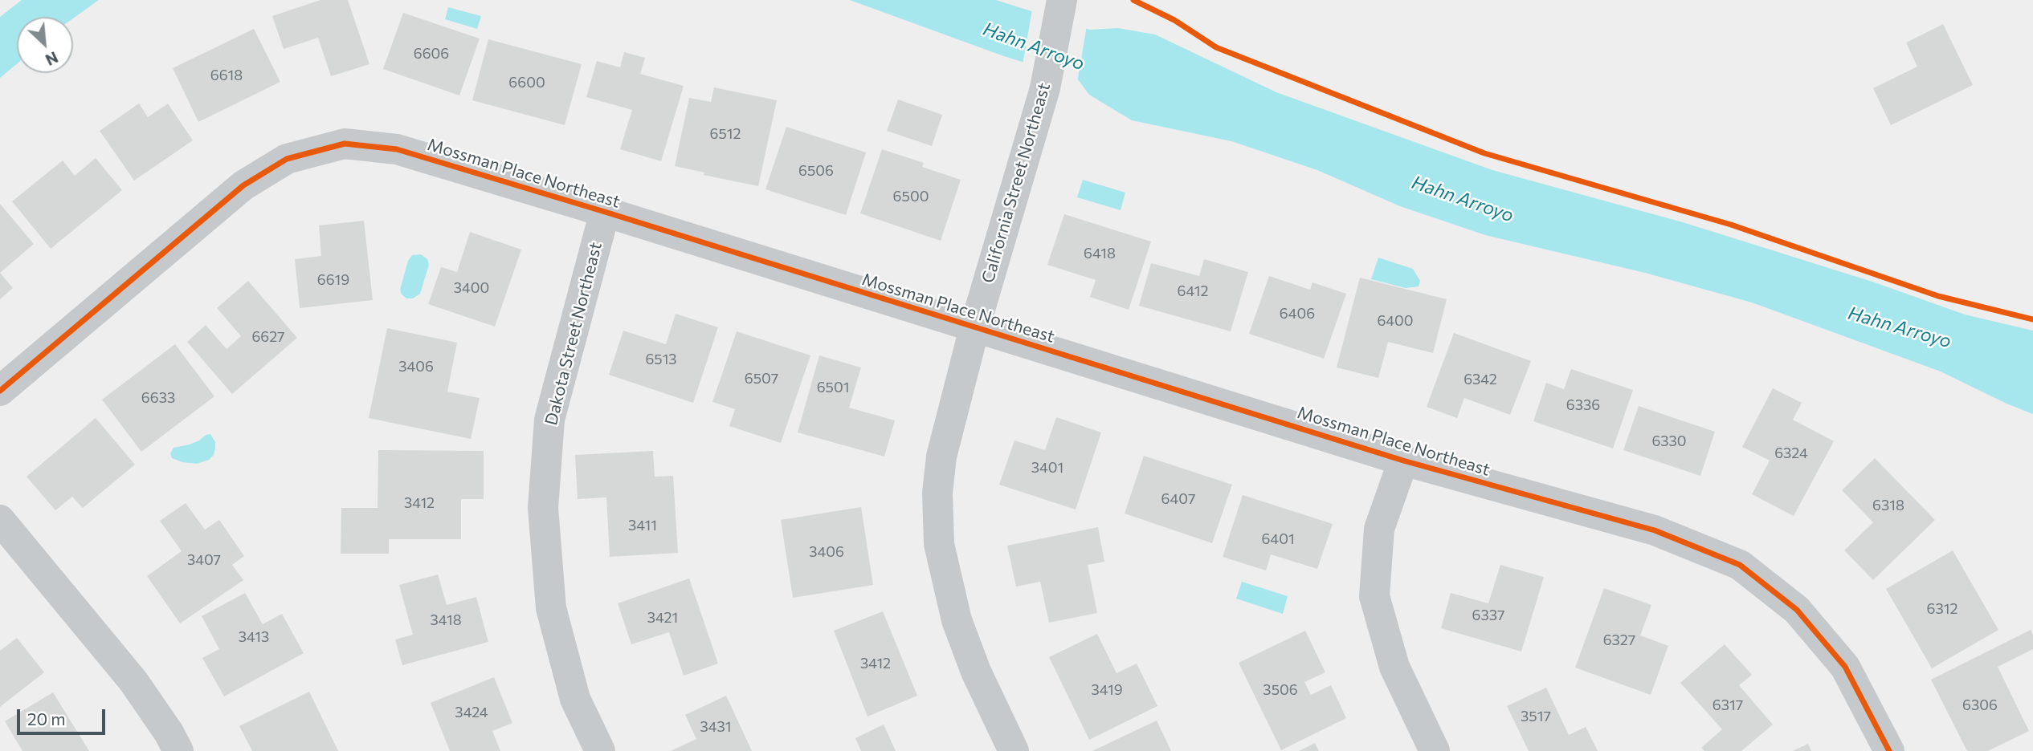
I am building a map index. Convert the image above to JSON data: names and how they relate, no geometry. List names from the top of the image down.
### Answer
{
  "streets": {
    "street": ["Mossman Place Northeast", "California Street Northeast", "Dakota Street Northeast"]
  },
  "crossings": [
    ["Mossman Place Northeast", "California Street Northeast"],
    ["Mossman Place Northeast", "Dakota Street Northeast"]
  ],
  "water": ["Hahn Arroyo"],
  "house_numbers": [
    "6606",
    "6618",
    "6600",
    "6512",
    "6506",
    "6500",
    "6418",
    "6619",
    "3400",
    "6412",
    "6406",
    "6400",
    "6627",
    "6513",
    "3406",
    "6507",
    "6342",
    "6501",
    "6633",
    "6336",
    "6330",
    "6324",
    "3401",
    "6407",
    "3412",
    "6318",
    "3411",
    "6401",
    "3406",
    "3407",
    "6312",
    "6337",
    "3421",
    "3418",
    "3413",
    "6327",
    "3412",
    "3419",
    "3506",
    "6317",
    "6306",
    "3424",
    "3517",
    "3431"
  ],
  "scale_bar": "20 m",
  "north": "bottom right"
}
